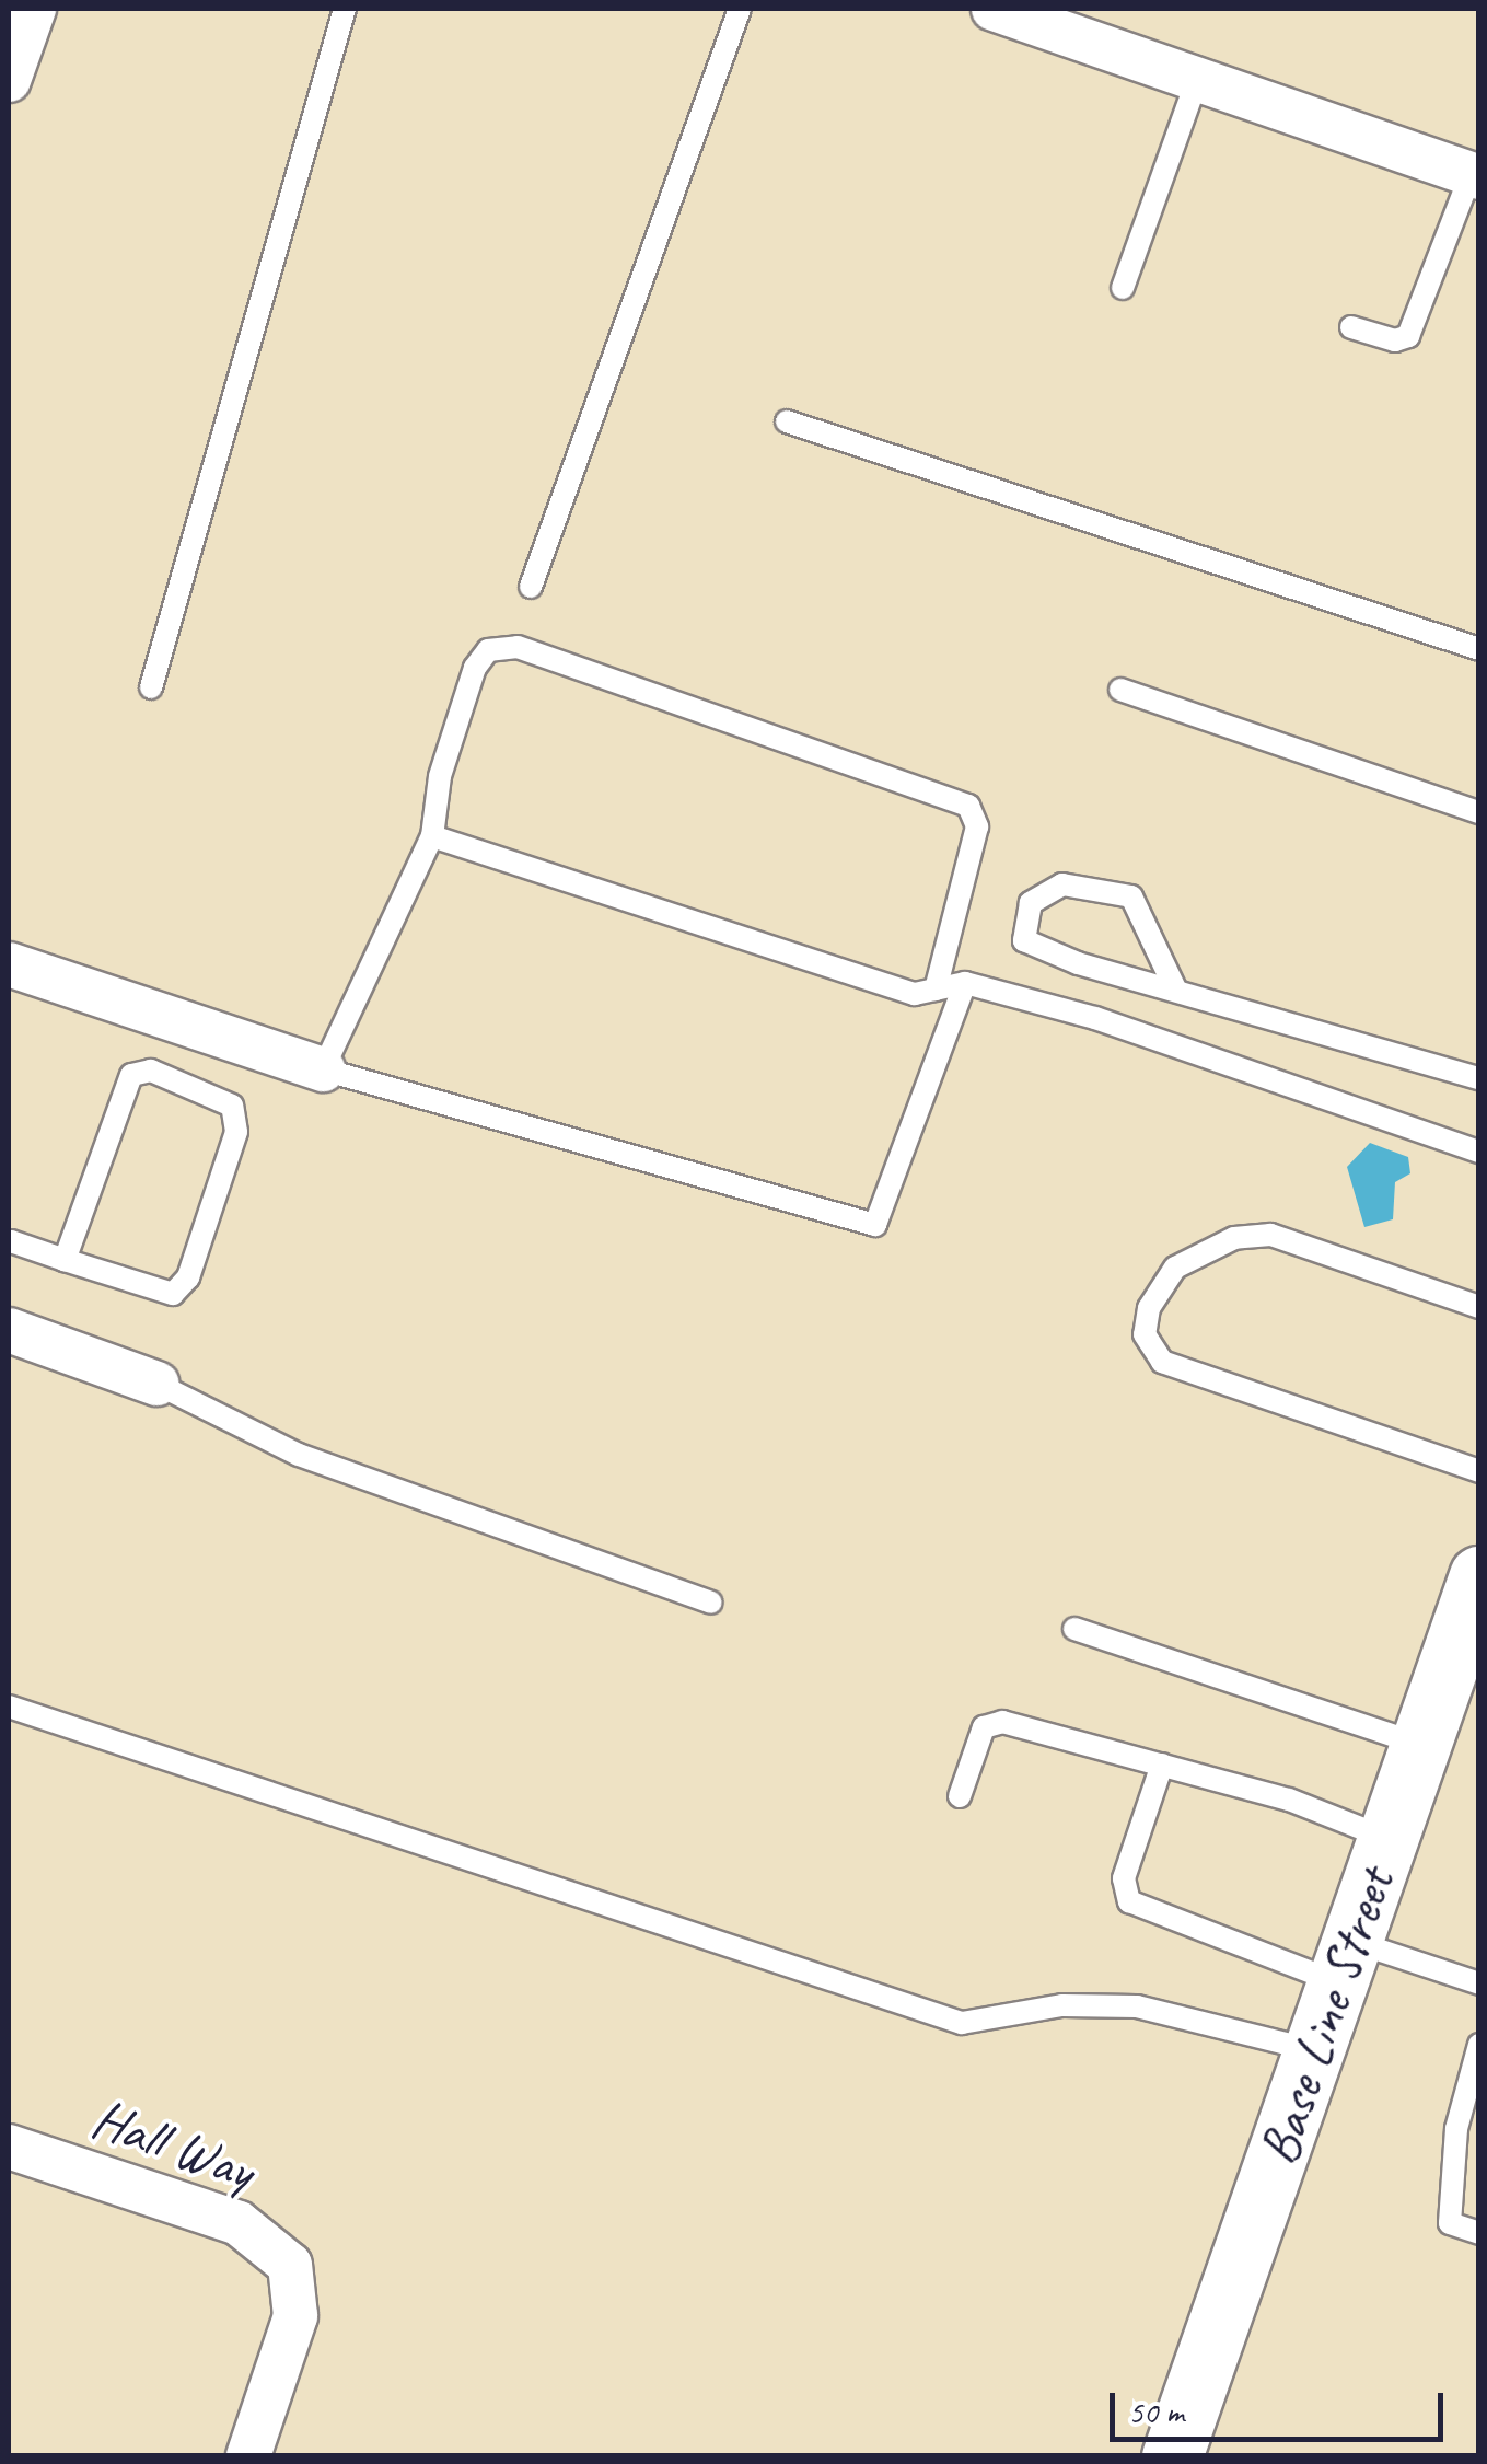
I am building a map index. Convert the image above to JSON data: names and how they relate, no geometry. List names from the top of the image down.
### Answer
{
  "streets": {
    "main road": ["Base Line Street"],
    "street": ["Hall Way"]
  },
  "scale_bar": "50 m"
}
